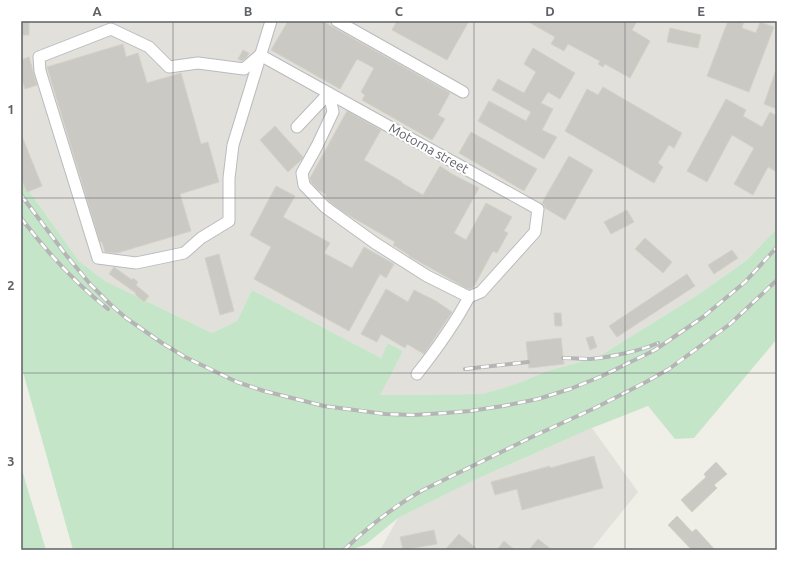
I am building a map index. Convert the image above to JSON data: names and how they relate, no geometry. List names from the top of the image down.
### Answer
{
  "streets": {
    "lane": ["Motorna street"]
  },
  "grid": {
    "columns": [
      "A",
      "B",
      "C",
      "D",
      "E"
    ],
    "rows": ["1", "2", "3"]
  }
}
